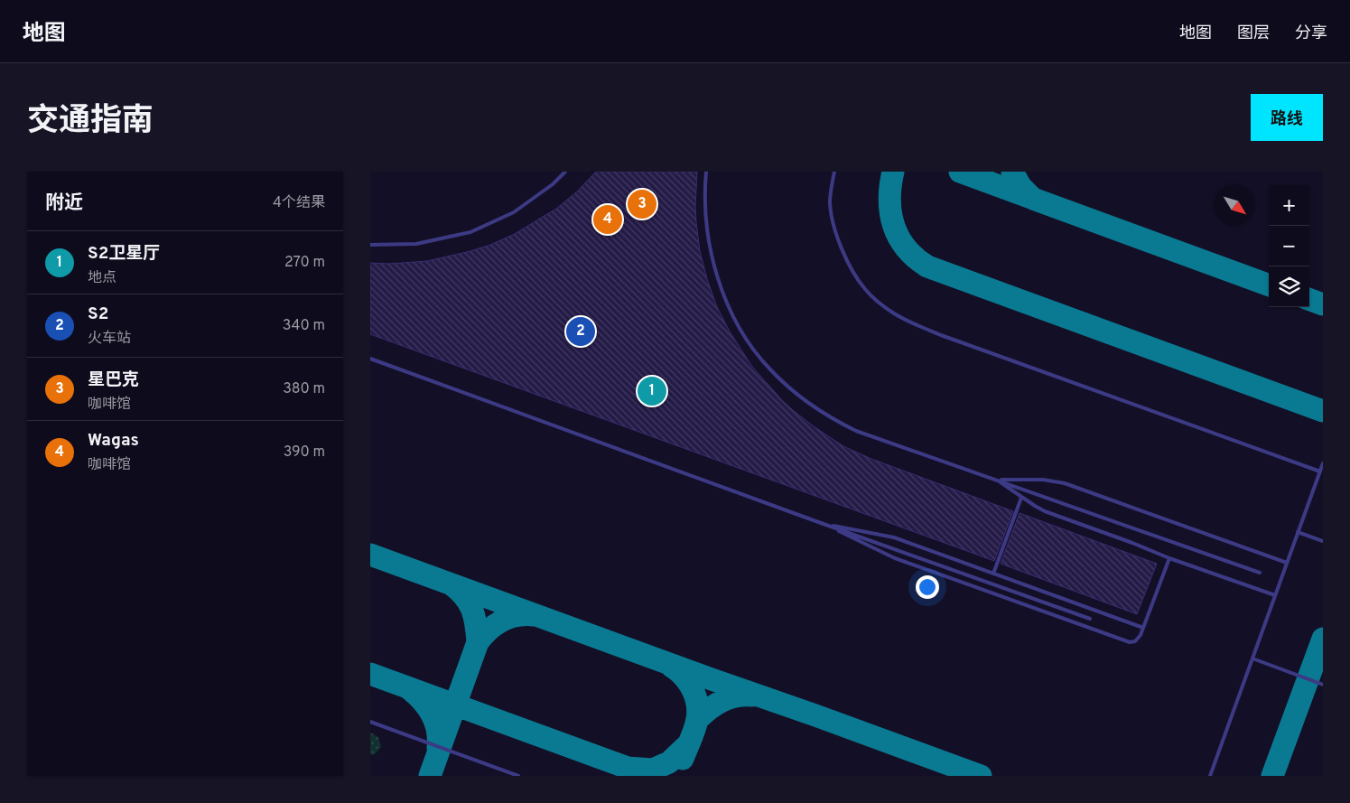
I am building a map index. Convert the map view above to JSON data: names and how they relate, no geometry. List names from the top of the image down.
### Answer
{
  "north": "bottom right",
  "page": {
    "header": "地图",
    "nav": ["地图", "图层", "分享"],
    "title": "交通指南",
    "buttons": "路线",
    "heading": ["附近", "4个结果"],
    "map_buttons": ["+", "−"],
    "pins": [
      "3",
      "4",
      "2",
      "1"
    ],
    "list": [
      {
        "mark": "1",
        "name": "S2卫星厅",
        "note": "地点",
        "value": "270 m"
      },
      {
        "mark": "2",
        "name": "S2",
        "note": "火车站",
        "value": "340 m"
      },
      {
        "mark": "3",
        "name": "星巴克",
        "note": "咖啡馆",
        "value": "380 m"
      },
      {
        "mark": "4",
        "name": "Wagas",
        "note": "咖啡馆",
        "value": "390 m"
      }
    ]
  }
}
